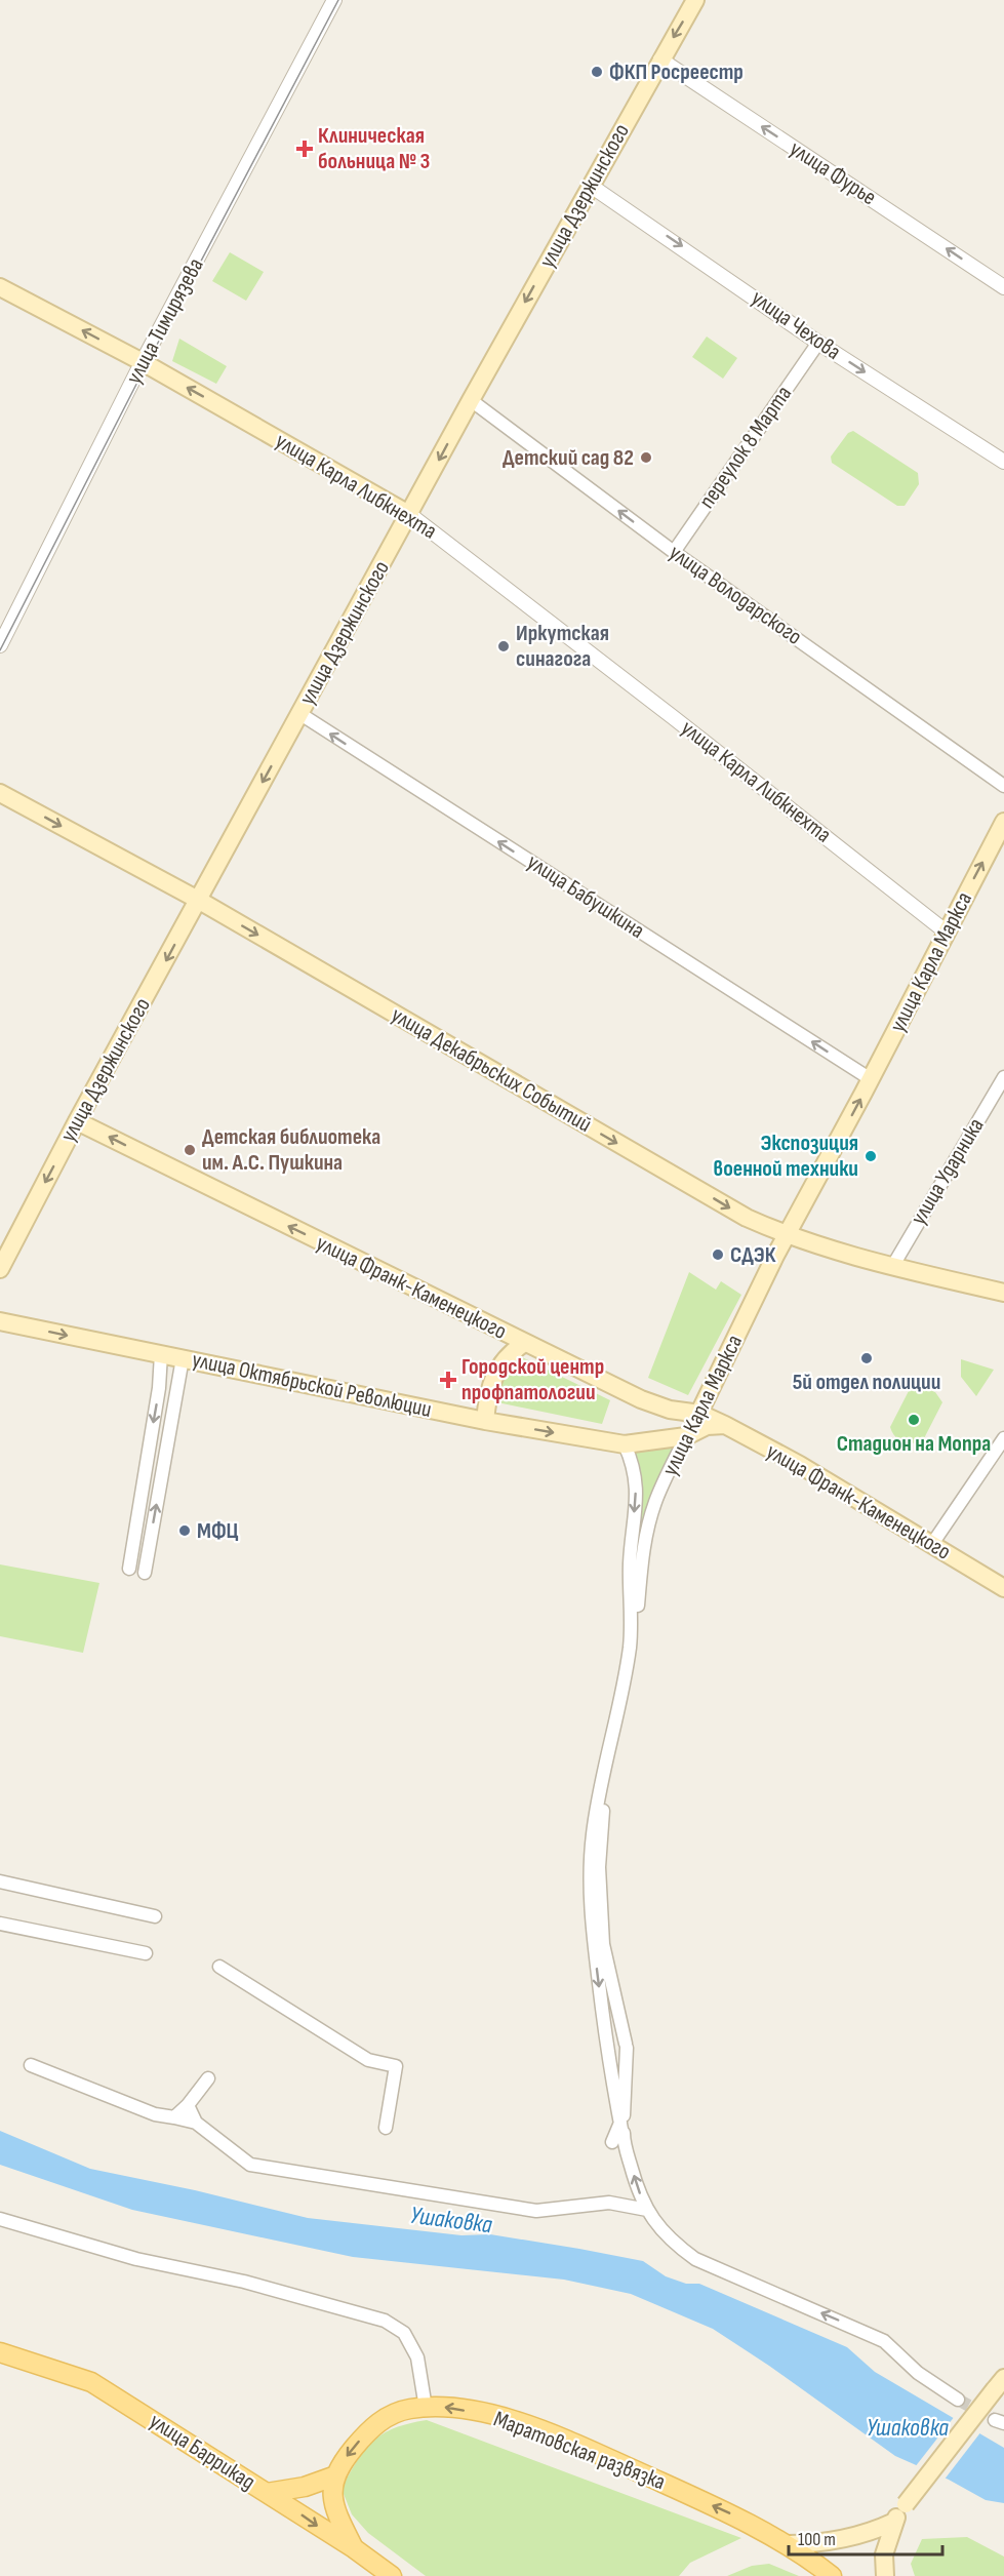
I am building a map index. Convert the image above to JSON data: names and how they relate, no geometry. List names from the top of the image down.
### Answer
{
  "streets": {
    "main road": [
      "улица Дзержинского",
      "улица Карла Либкнехта",
      "улица Карла Маркса",
      "улица Декабрьских Событий",
      "улица Франк-Каменецкого",
      "улица Октябрьской Революции",
      "Маратовская развязка",
      "улица Баррикад"
    ],
    "street": [
      "улица Фурье",
      "улица Тимирязева",
      "улица Чехова",
      "переулок 8 Марта",
      "улица Володарского",
      "улица Бабушкина",
      "улица Ударника"
    ]
  },
  "crossings": [
    ["улица Фурье", "улица Дзержинского"],
    ["улица Дзержинского", "улица Чехова"],
    ["улица Дзержинского", "улица Карла Либкнехта"],
    ["улица Дзержинского", "улица Володарского"],
    ["улица Дзержинского", "улица Бабушкина"],
    ["улица Дзержинского", "улица Декабрьских Событий"],
    ["улица Дзержинского", "улица Франк-Каменецкого"],
    ["улица Тимирязева", "улица Карла Либкнехта"],
    ["улица Чехова", "переулок 8 Марта"],
    ["переулок 8 Марта", "улица Володарского"],
    ["улица Карла Либкнехта", "улица Карла Маркса"],
    ["улица Бабушкина", "улица Карла Маркса"],
    ["улица Карла Маркса", "улица Декабрьских Событий"],
    ["улица Карла Маркса", "улица Франк-Каменецкого"],
    ["улица Карла Маркса", "улица Октябрьской Революции"],
    ["улица Декабрьских Событий", "улица Ударника"],
    ["улица Франк-Каменецкого", "улица Октябрьской Революции"]
  ],
  "one_way": [
    "улица Фурье",
    "улица Дзержинского",
    "улица Чехова",
    "улица Карла Либкнехта",
    "улица Володарского",
    "улица Бабушкина",
    "улица Декабрьских Событий",
    "улица Франк-Каменецкого",
    "улица Октябрьской Революции",
    "Маратовская развязка"
  ],
  "water": ["Ушаковка"],
  "places": {
    "other": [
      "ФКП Росреестр",
      "Детский сад 82",
      "Иркутская синагога",
      "Детская библиотека им. А.С. Пушкина",
      "Экспозиция военной техники",
      "СДЭК",
      "5й отдел полиции",
      "Стадион на Мопра",
      "МФЦ"
    ],
    "health": ["Клиническая больница № 3", "Городской центр профпатологии"]
  },
  "scale_bar": "100 m"
}
